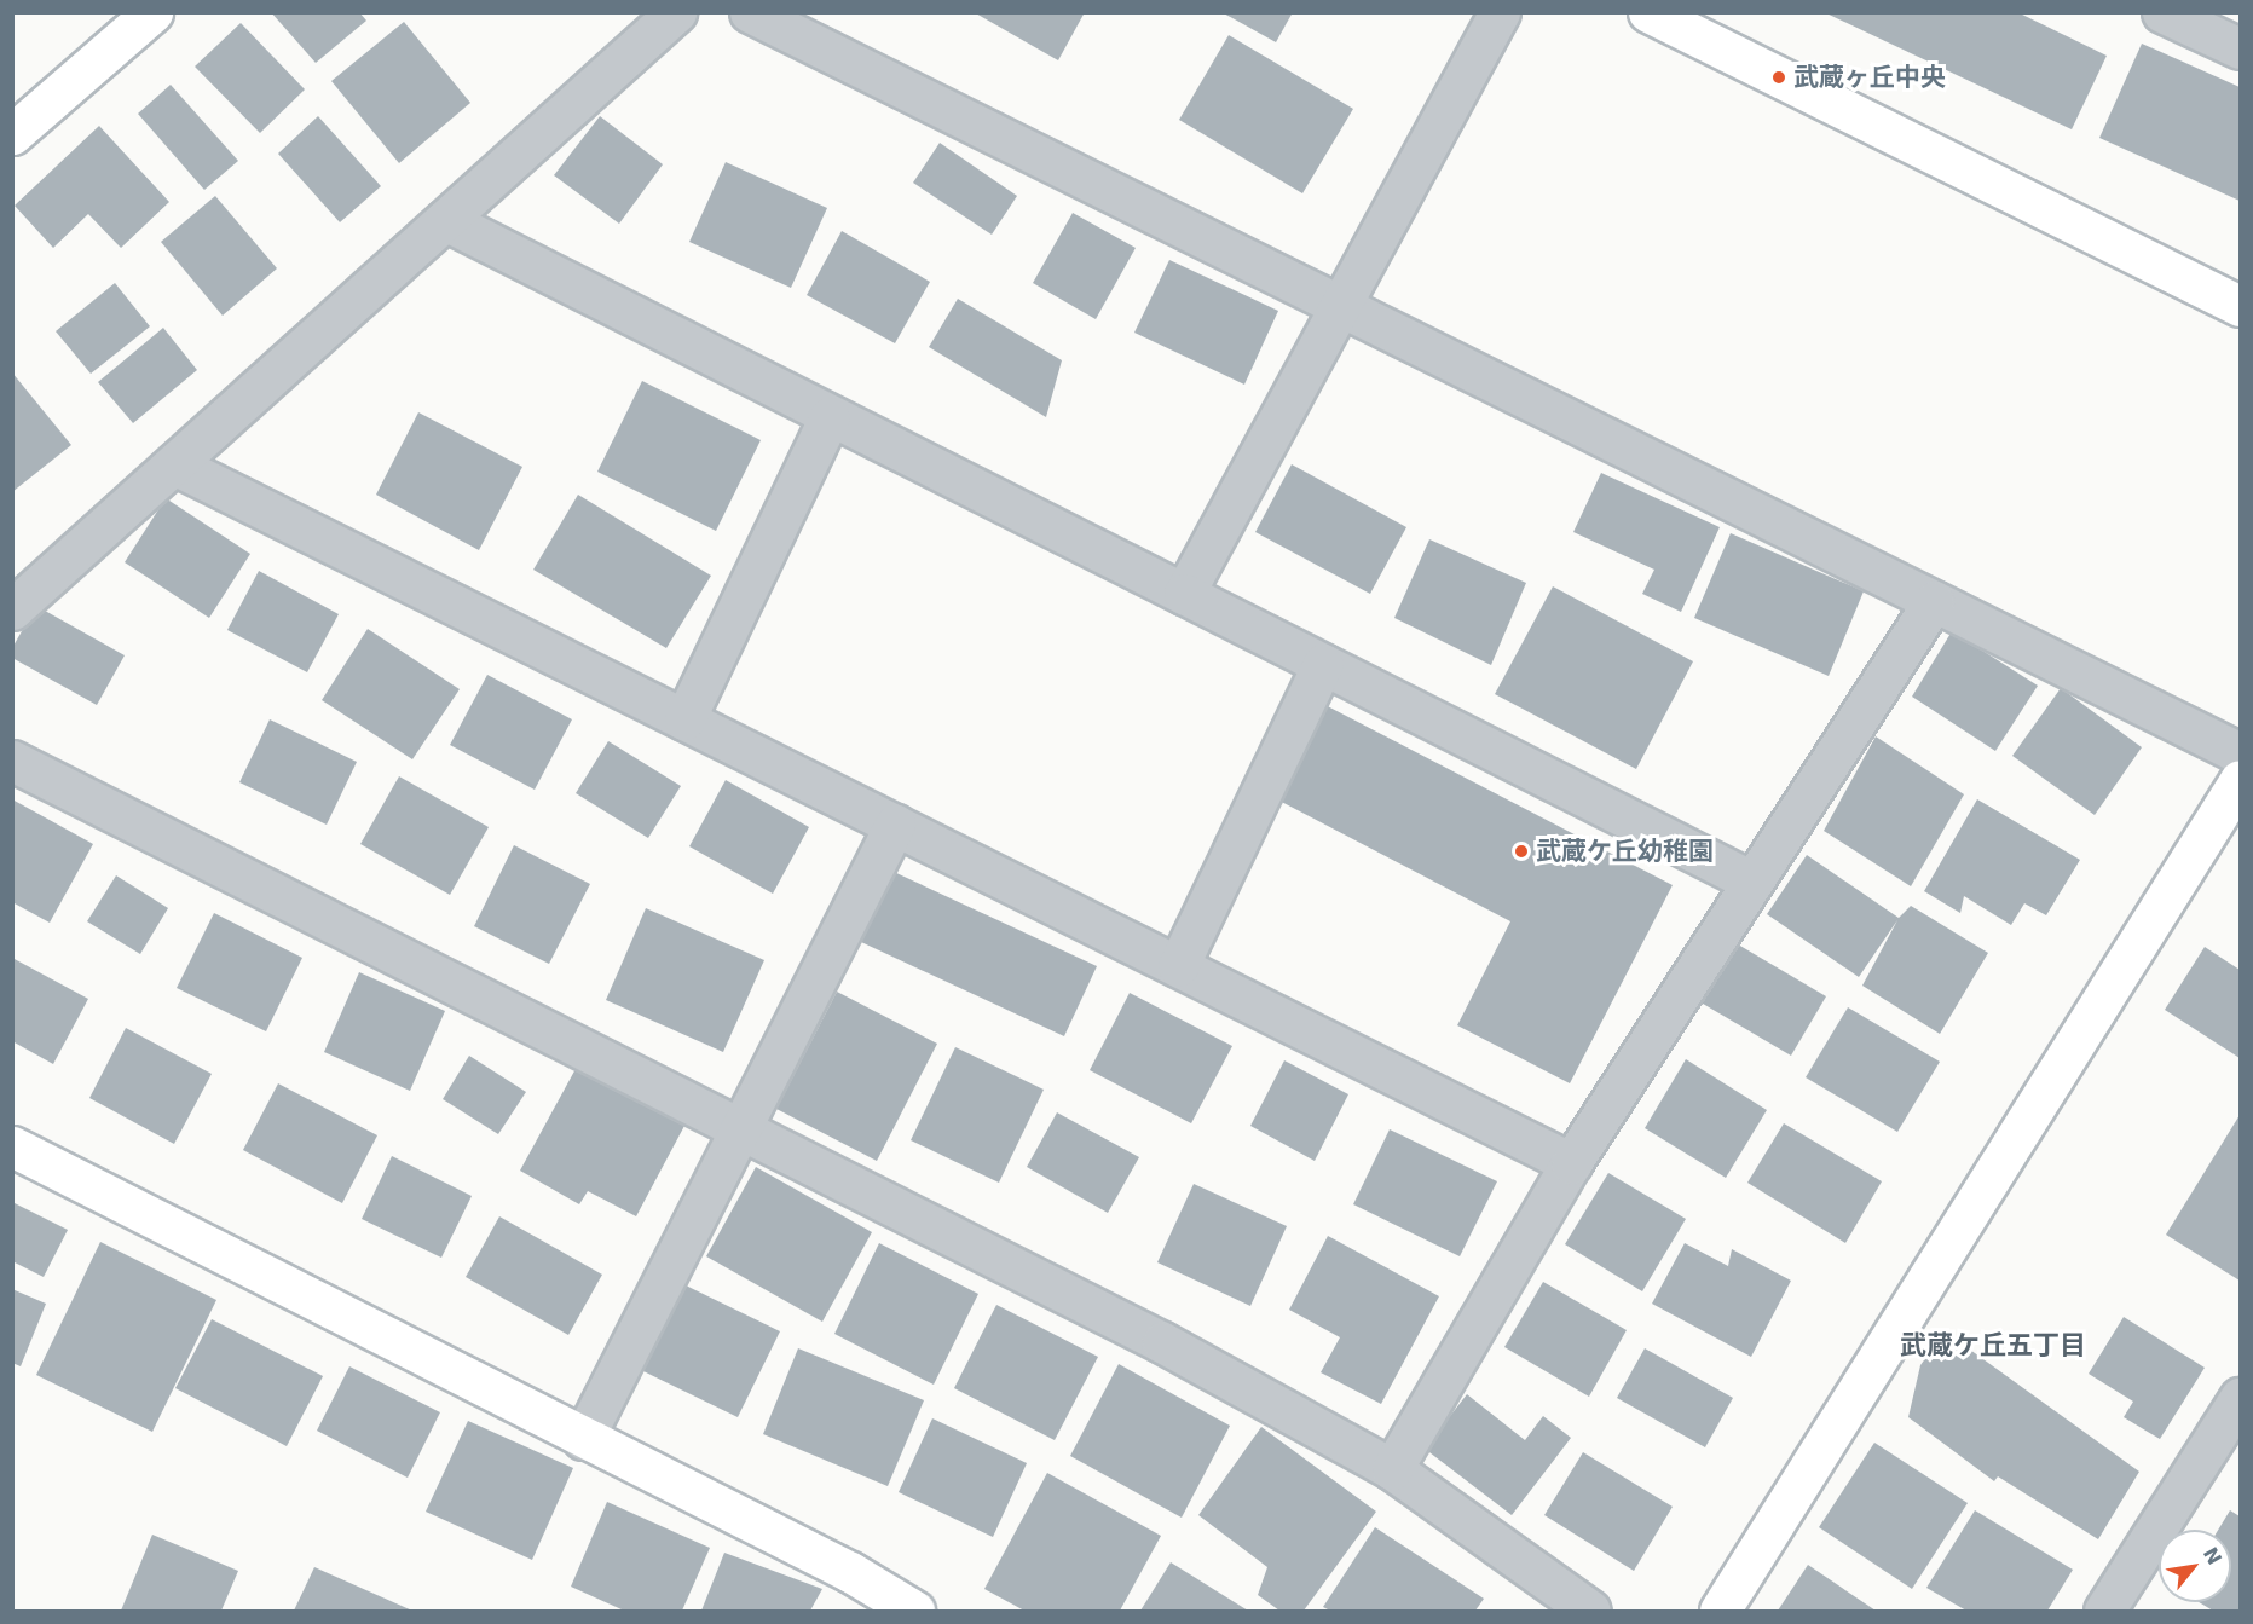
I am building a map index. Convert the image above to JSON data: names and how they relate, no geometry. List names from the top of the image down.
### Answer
{
  "districts": ["武蔵ケ丘五丁目"],
  "places": ["武蔵ヶ丘中央", "武蔵ケ丘幼稚園"],
  "north": "top right"
}
